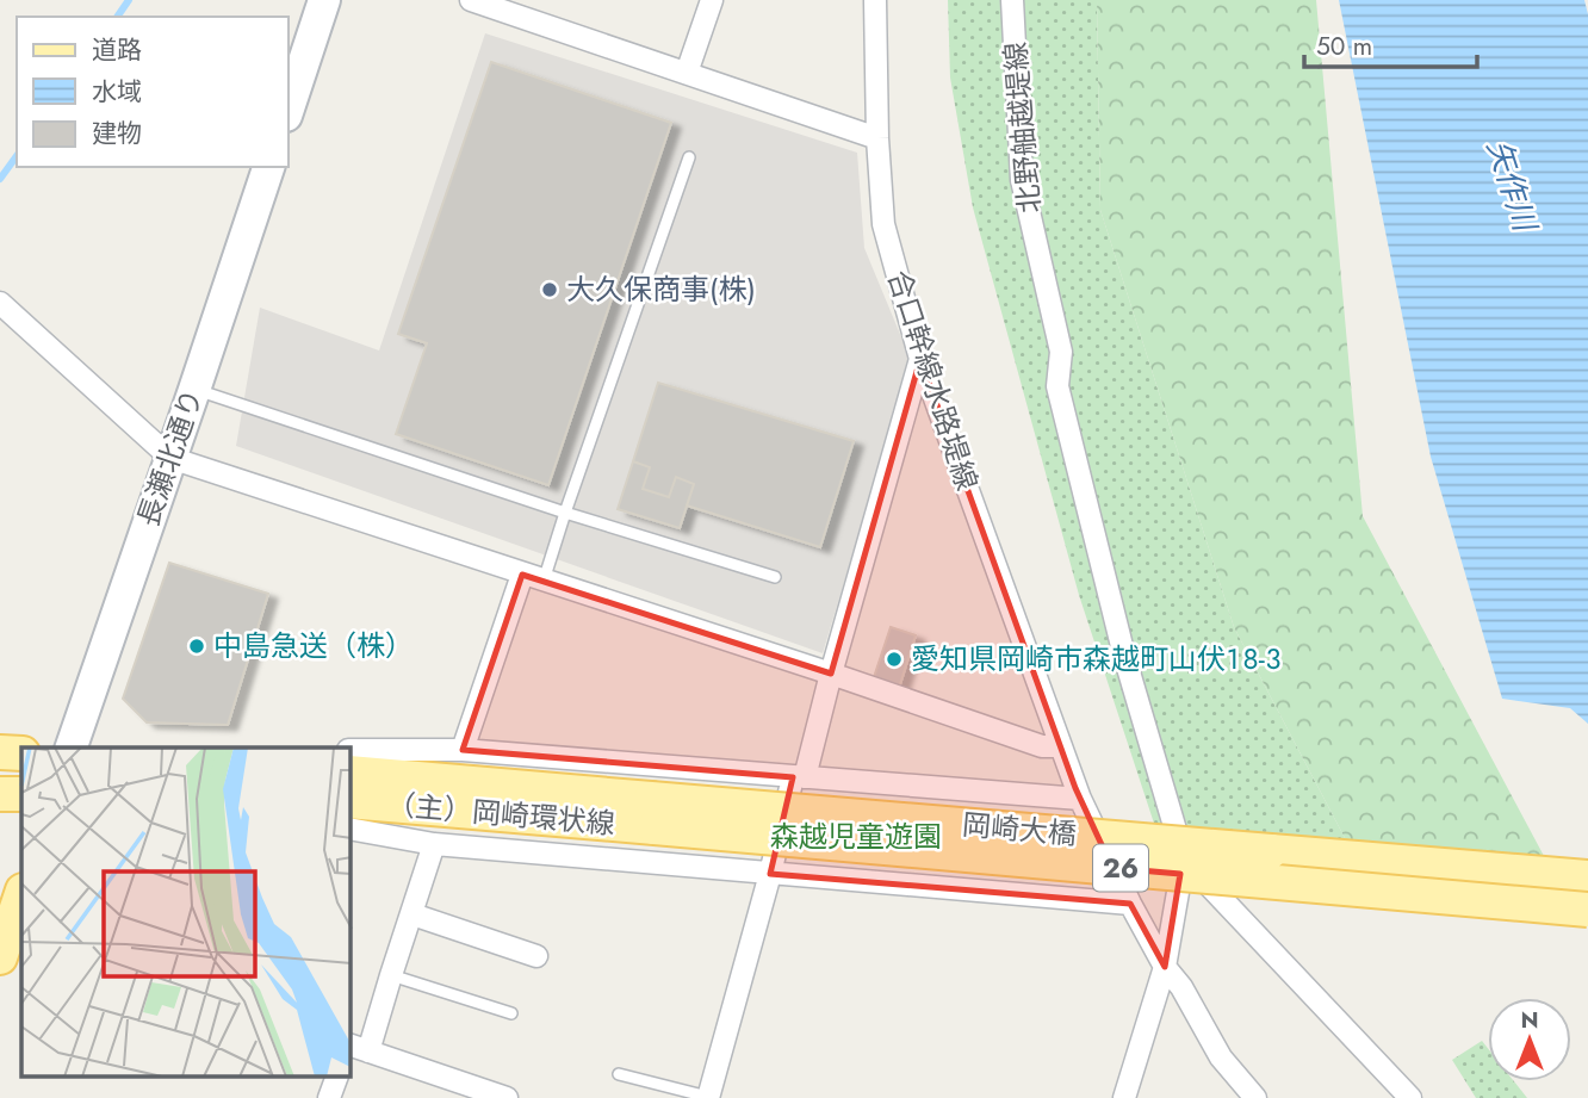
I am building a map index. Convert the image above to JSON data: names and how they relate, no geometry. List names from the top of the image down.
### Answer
{
  "streets": {
    "main road": ["（主）岡崎環状線", "岡崎大橋", "26"],
    "street": ["北野舳越堤線", "合口幹線水路堤線", "長瀬北通り"]
  },
  "crossings": [
    ["（主）岡崎環状線", "岡崎大橋"]
  ],
  "water": ["矢作川"],
  "parks": ["森越児童遊園"],
  "places": ["大久保商事(株)", "中島急送（株）", "愛知県岡崎市森越町山伏１８‐３"],
  "legend": ["道路", "水域", "建物"],
  "scale_bar": "50 m",
  "north": "top"
}
